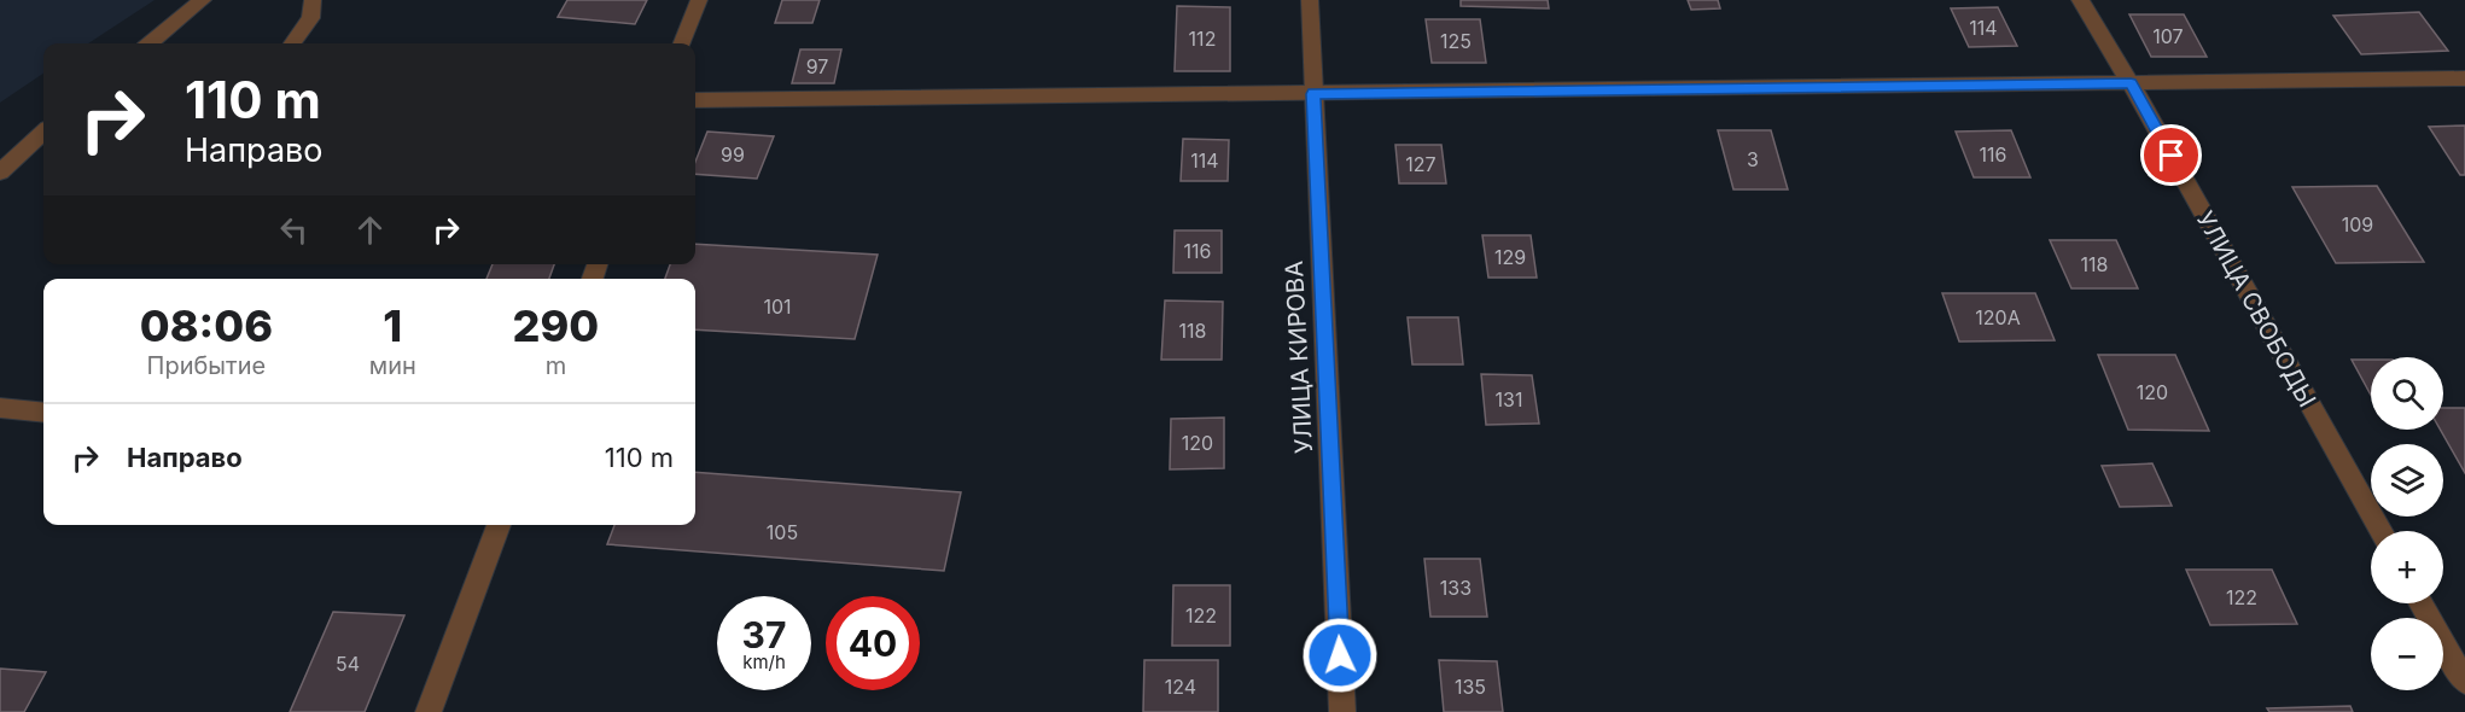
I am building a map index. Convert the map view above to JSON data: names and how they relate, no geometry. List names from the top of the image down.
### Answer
{
  "streets": {
    "street": ["УЛИЦА СВОБОДЫ", "УЛИЦА КИРОВА"]
  },
  "house_numbers": [
    "114",
    "107",
    "112",
    "125",
    "97",
    "99",
    "116",
    "3",
    "114",
    "127",
    "109",
    "116",
    "129",
    "118",
    "101",
    "120А",
    "118",
    "120",
    "131",
    "120",
    "105",
    "133",
    "122",
    "122",
    "54",
    "124",
    "135"
  ],
  "page": {
    "turn": ["110 m", "Направо"],
    "eta": [
      "08:06",
      "Прибытие",
      "1",
      "мин",
      "290",
      "m"
    ],
    "map_buttons": ["+", "−"],
    "list": [
      {
        "name": "Направо",
        "value": "110 m"
      }
    ],
    "speed": "37 km/h",
    "limit": "40"
  }
}
